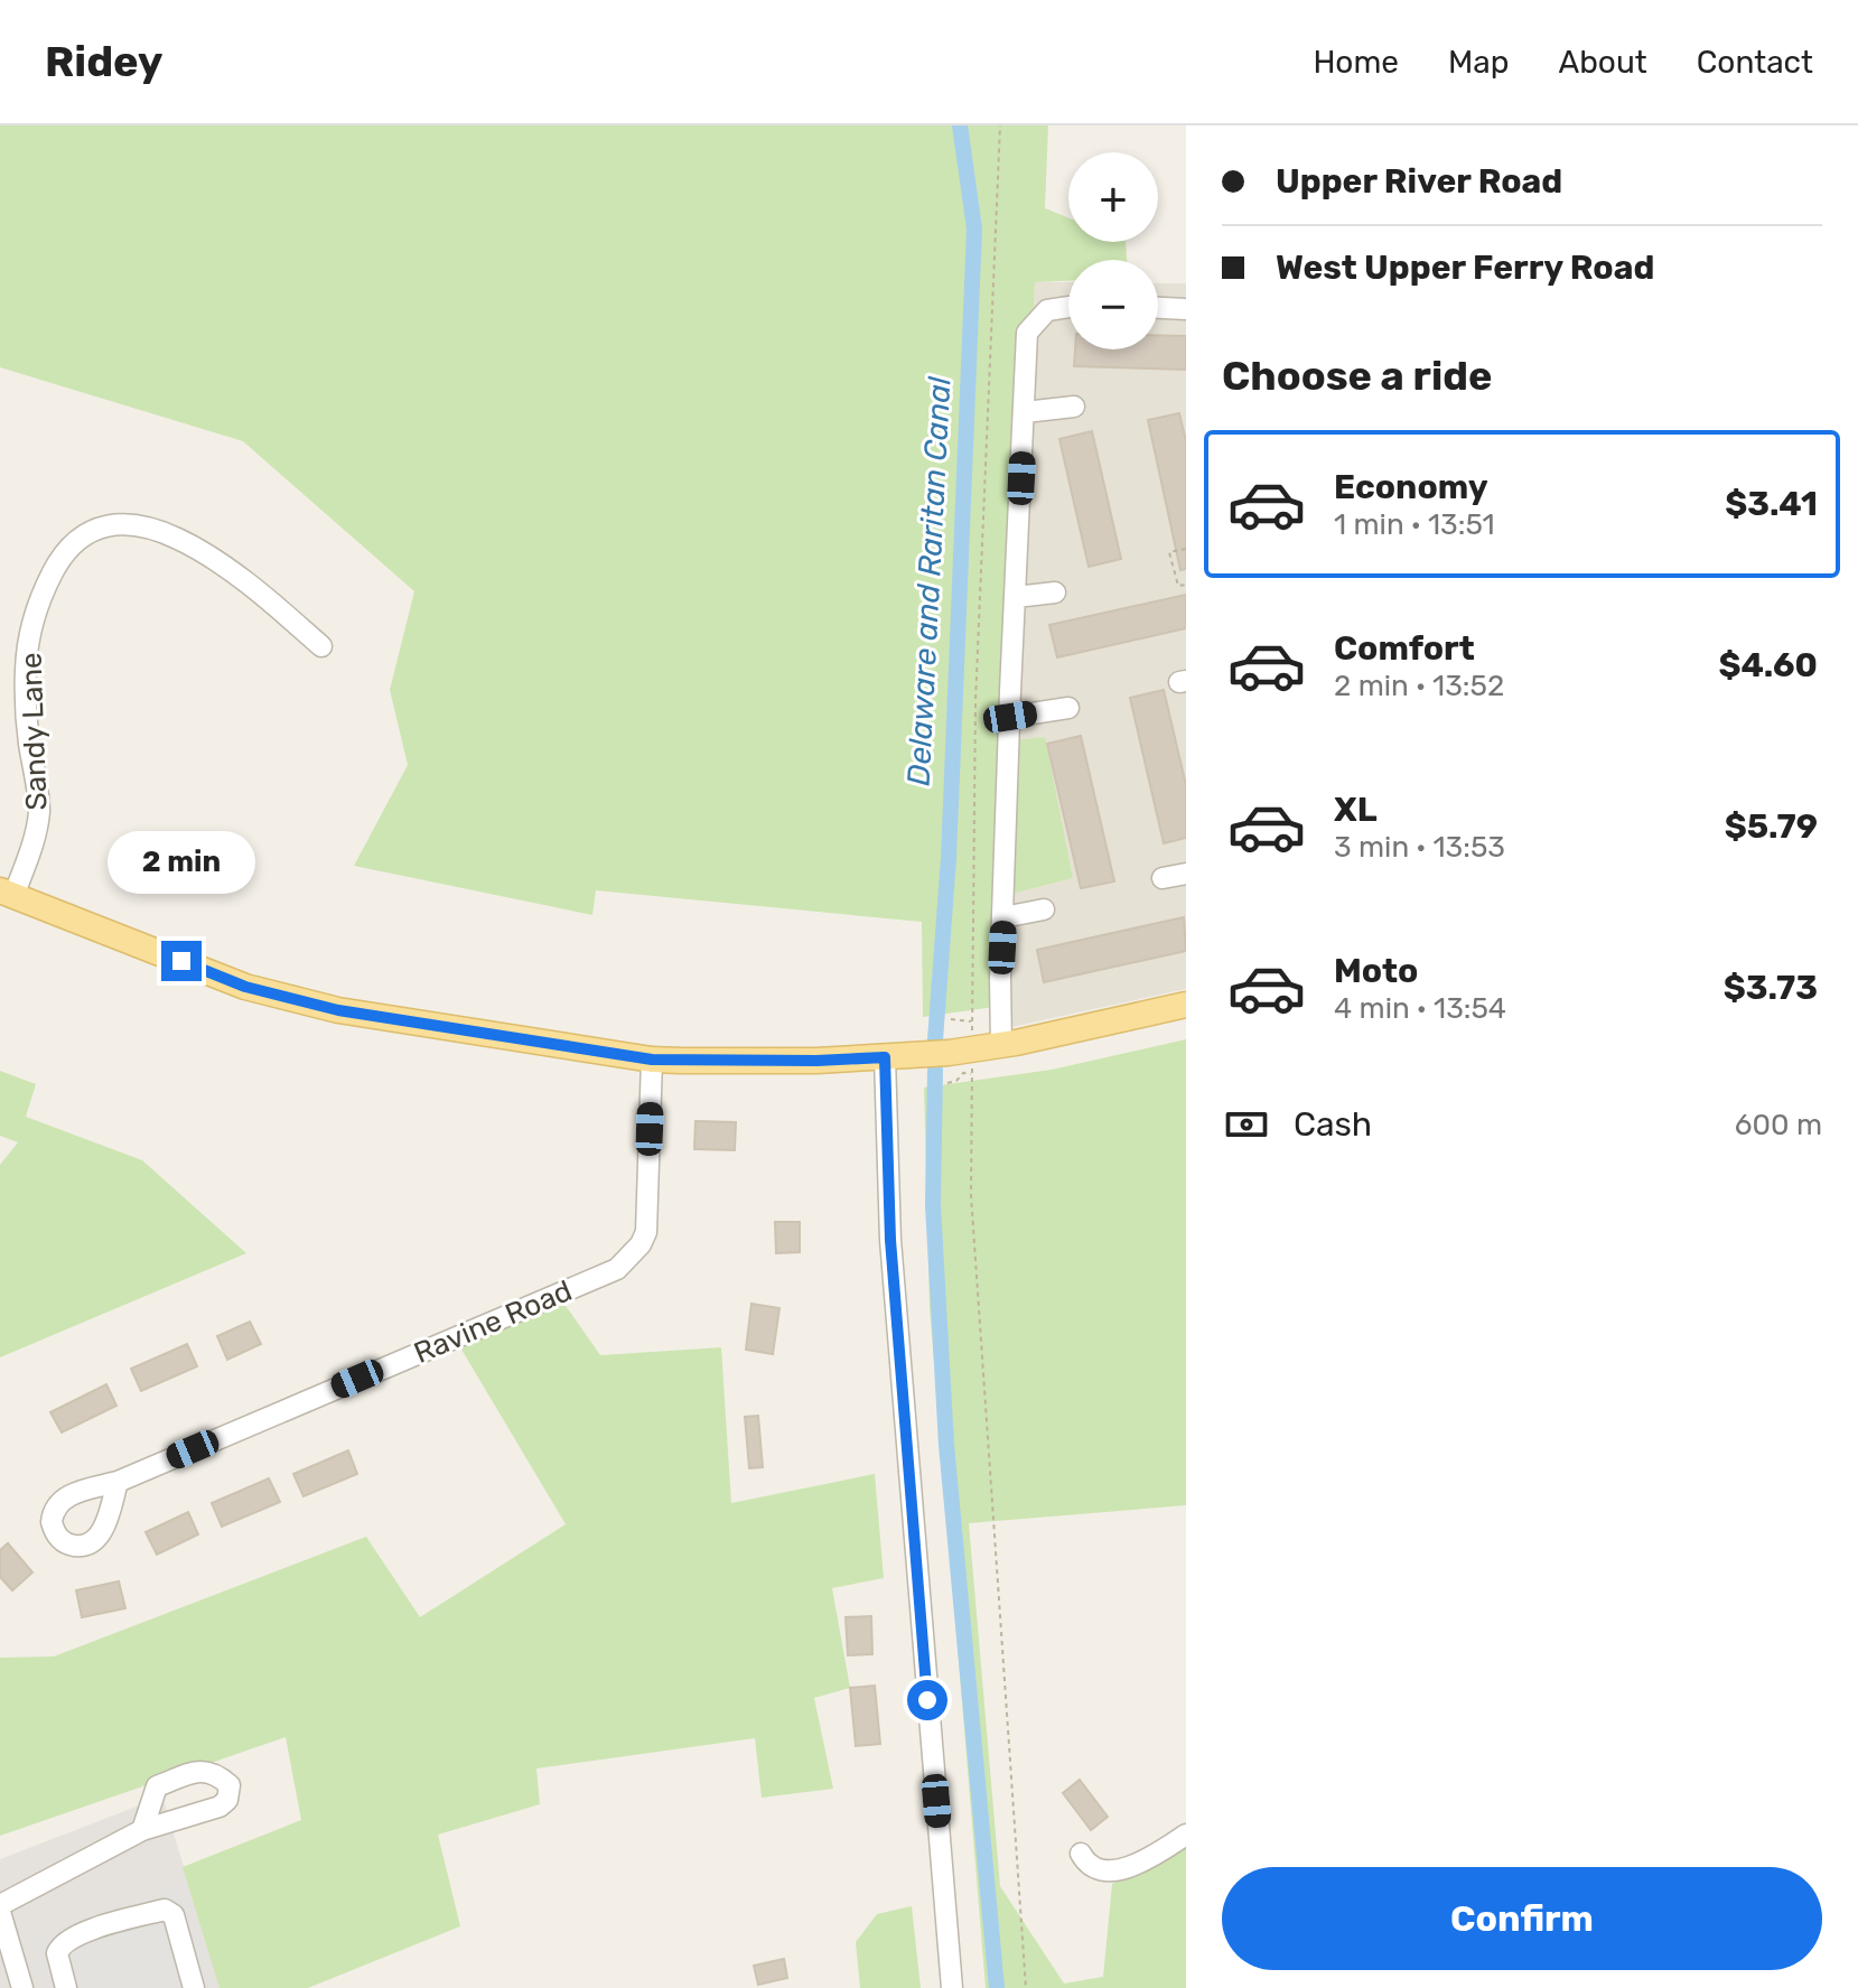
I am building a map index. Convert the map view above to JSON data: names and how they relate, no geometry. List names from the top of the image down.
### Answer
{
  "streets": {
    "street": ["Sandy Lane", "Ravine Road"]
  },
  "water": ["Delaware and Raritan Canal"],
  "page": {
    "header": "Ridey",
    "nav": [
      "Home",
      "Map",
      "About",
      "Contact"
    ],
    "banner": ["Upper River Road", "West Upper Ferry Road"],
    "map_buttons": ["+", "−"],
    "heading": "Choose a ride",
    "list": [
      {
        "name": "Economy",
        "note": "1 min · 13:51",
        "value": "$3.41"
      },
      {
        "name": "Comfort",
        "note": "2 min · 13:52",
        "value": "$4.60"
      },
      {
        "name": "XL",
        "note": "3 min · 13:53",
        "value": "$5.79"
      },
      {
        "name": "Moto",
        "note": "4 min · 13:54",
        "value": "$3.73"
      }
    ],
    "bubble": "2 min",
    "pay": ["Cash", "600 m"],
    "buttons": "Confirm"
  }
}
